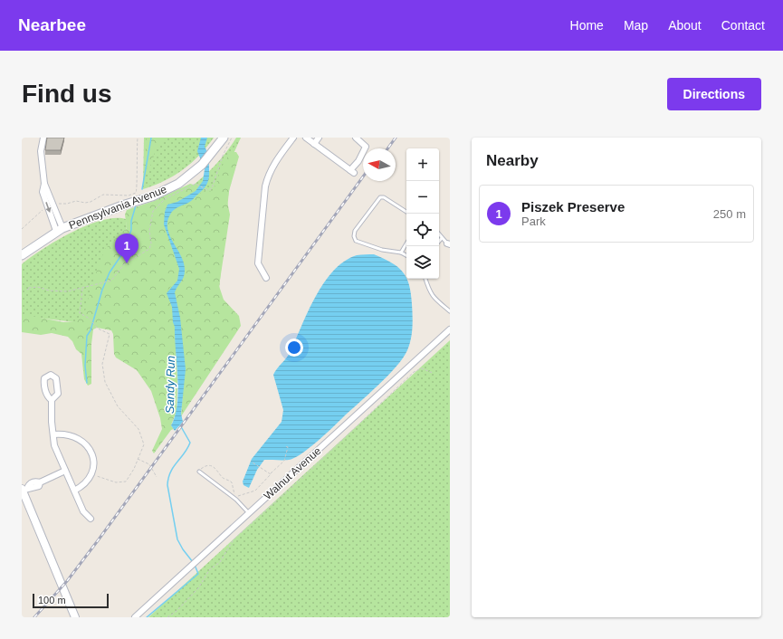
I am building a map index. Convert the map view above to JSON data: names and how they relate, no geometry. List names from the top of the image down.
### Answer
{
  "streets": {
    "main road": ["Pennsylvania Avenue"],
    "street": ["Walnut Avenue"]
  },
  "water": ["Sandy Run"],
  "scale_bar": "100 m",
  "north": "left",
  "page": {
    "header": "Nearbee",
    "nav": [
      "Home",
      "Map",
      "About",
      "Contact"
    ],
    "buttons": "Directions",
    "title": "Find us",
    "heading": "Nearby",
    "map_buttons": ["+", "−"],
    "list": [
      {
        "mark": "1",
        "name": "Piszek Preserve",
        "note": "Park",
        "value": "250 m"
      }
    ],
    "pins": "1",
    "scale": "100 m"
  }
}
